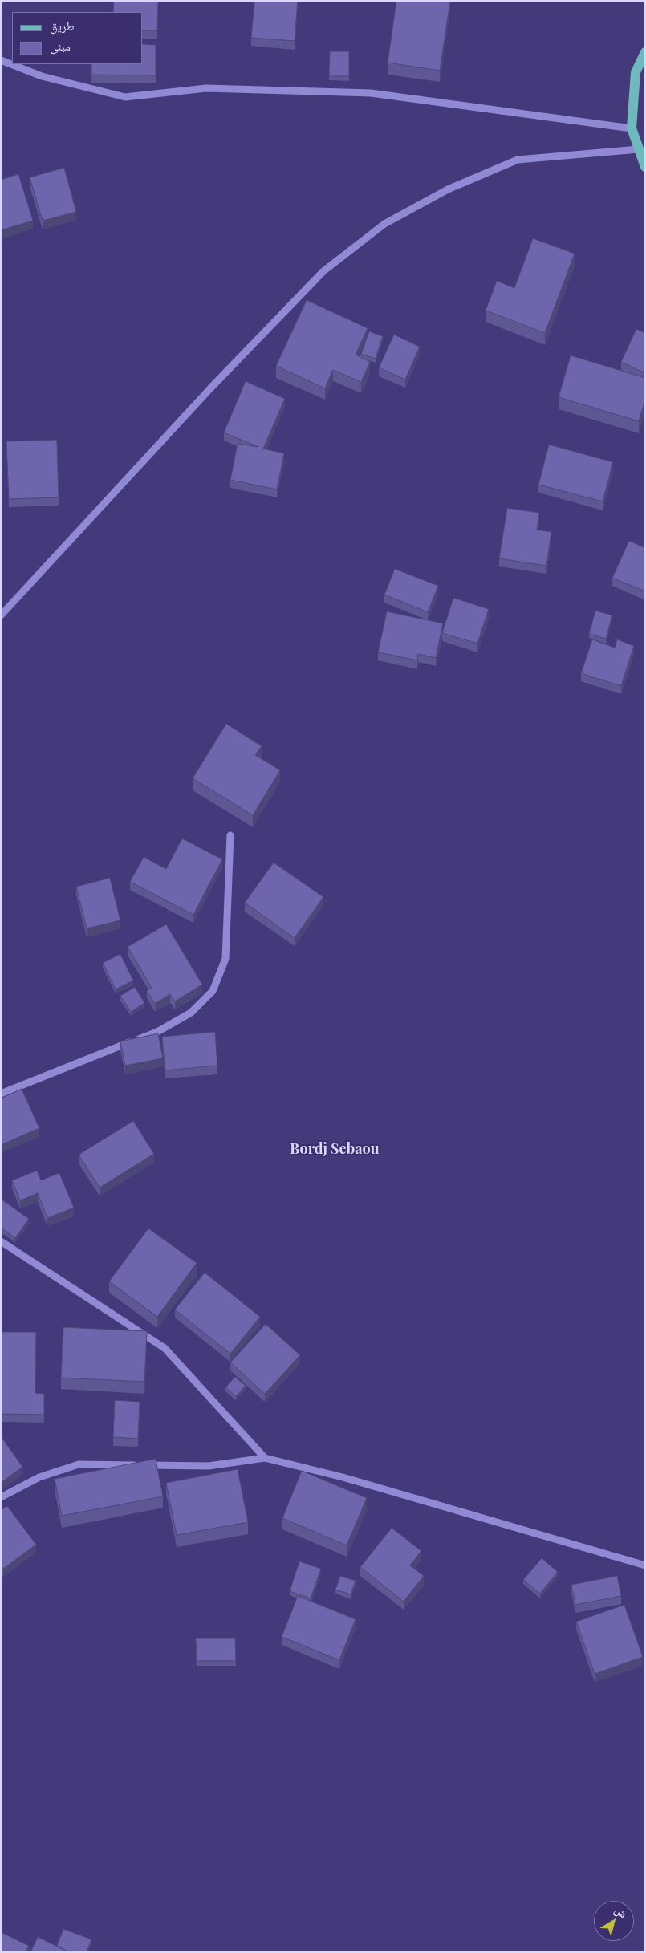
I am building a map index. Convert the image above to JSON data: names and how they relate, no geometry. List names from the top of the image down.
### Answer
{
  "districts": ["Bordj Sebaou"],
  "legend": ["طريق", "مبنى"],
  "north": "top right"
}
